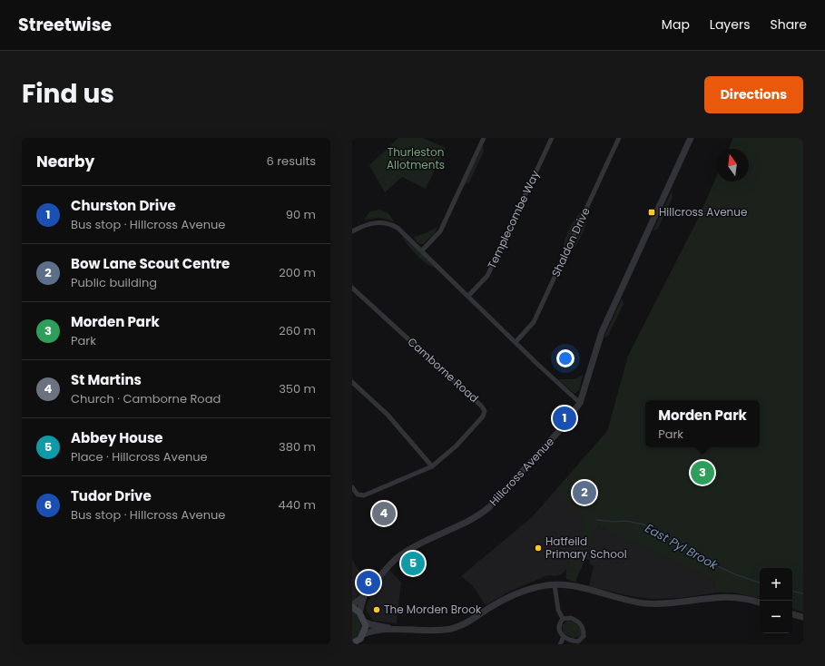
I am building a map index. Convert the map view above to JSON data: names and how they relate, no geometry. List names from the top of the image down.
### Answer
{
  "streets": {
    "street": [
      "Templecombe Way",
      "Shaldon Drive",
      "Camborne Road",
      "Hillcross Avenue"
    ]
  },
  "water": ["East Pyl Brook"],
  "parks": ["Thurleston Allotments"],
  "places": {
    "transit": ["Hillcross Avenue"],
    "other": ["Hatfeild Primary School", "The Morden Brook"]
  },
  "north": "top",
  "page": {
    "header": "Streetwise",
    "nav": ["Map", "Layers", "Share"],
    "title": "Find us",
    "buttons": "Directions",
    "heading": ["Nearby", "6 results"],
    "list": [
      {
        "mark": "1",
        "name": "Churston Drive",
        "note": "Bus stop · Hillcross Avenue",
        "value": "90 m"
      },
      {
        "mark": "2",
        "name": "Bow Lane Scout Centre",
        "note": "Public building",
        "value": "200 m"
      },
      {
        "mark": "3",
        "name": "Morden Park",
        "note": "Park",
        "value": "260 m"
      },
      {
        "mark": "4",
        "name": "St Martins",
        "note": "Church · Camborne Road",
        "value": "350 m"
      },
      {
        "mark": "5",
        "name": "Abbey House",
        "note": "Place · Hillcross Avenue",
        "value": "380 m"
      },
      {
        "mark": "6",
        "name": "Tudor Drive",
        "note": "Bus stop · Hillcross Avenue",
        "value": "440 m"
      }
    ],
    "popup": ["Morden Park", "Park"],
    "pins": [
      "1",
      "3",
      "2",
      "4",
      "5",
      "6"
    ],
    "map_buttons": ["+", "−"]
  }
}
